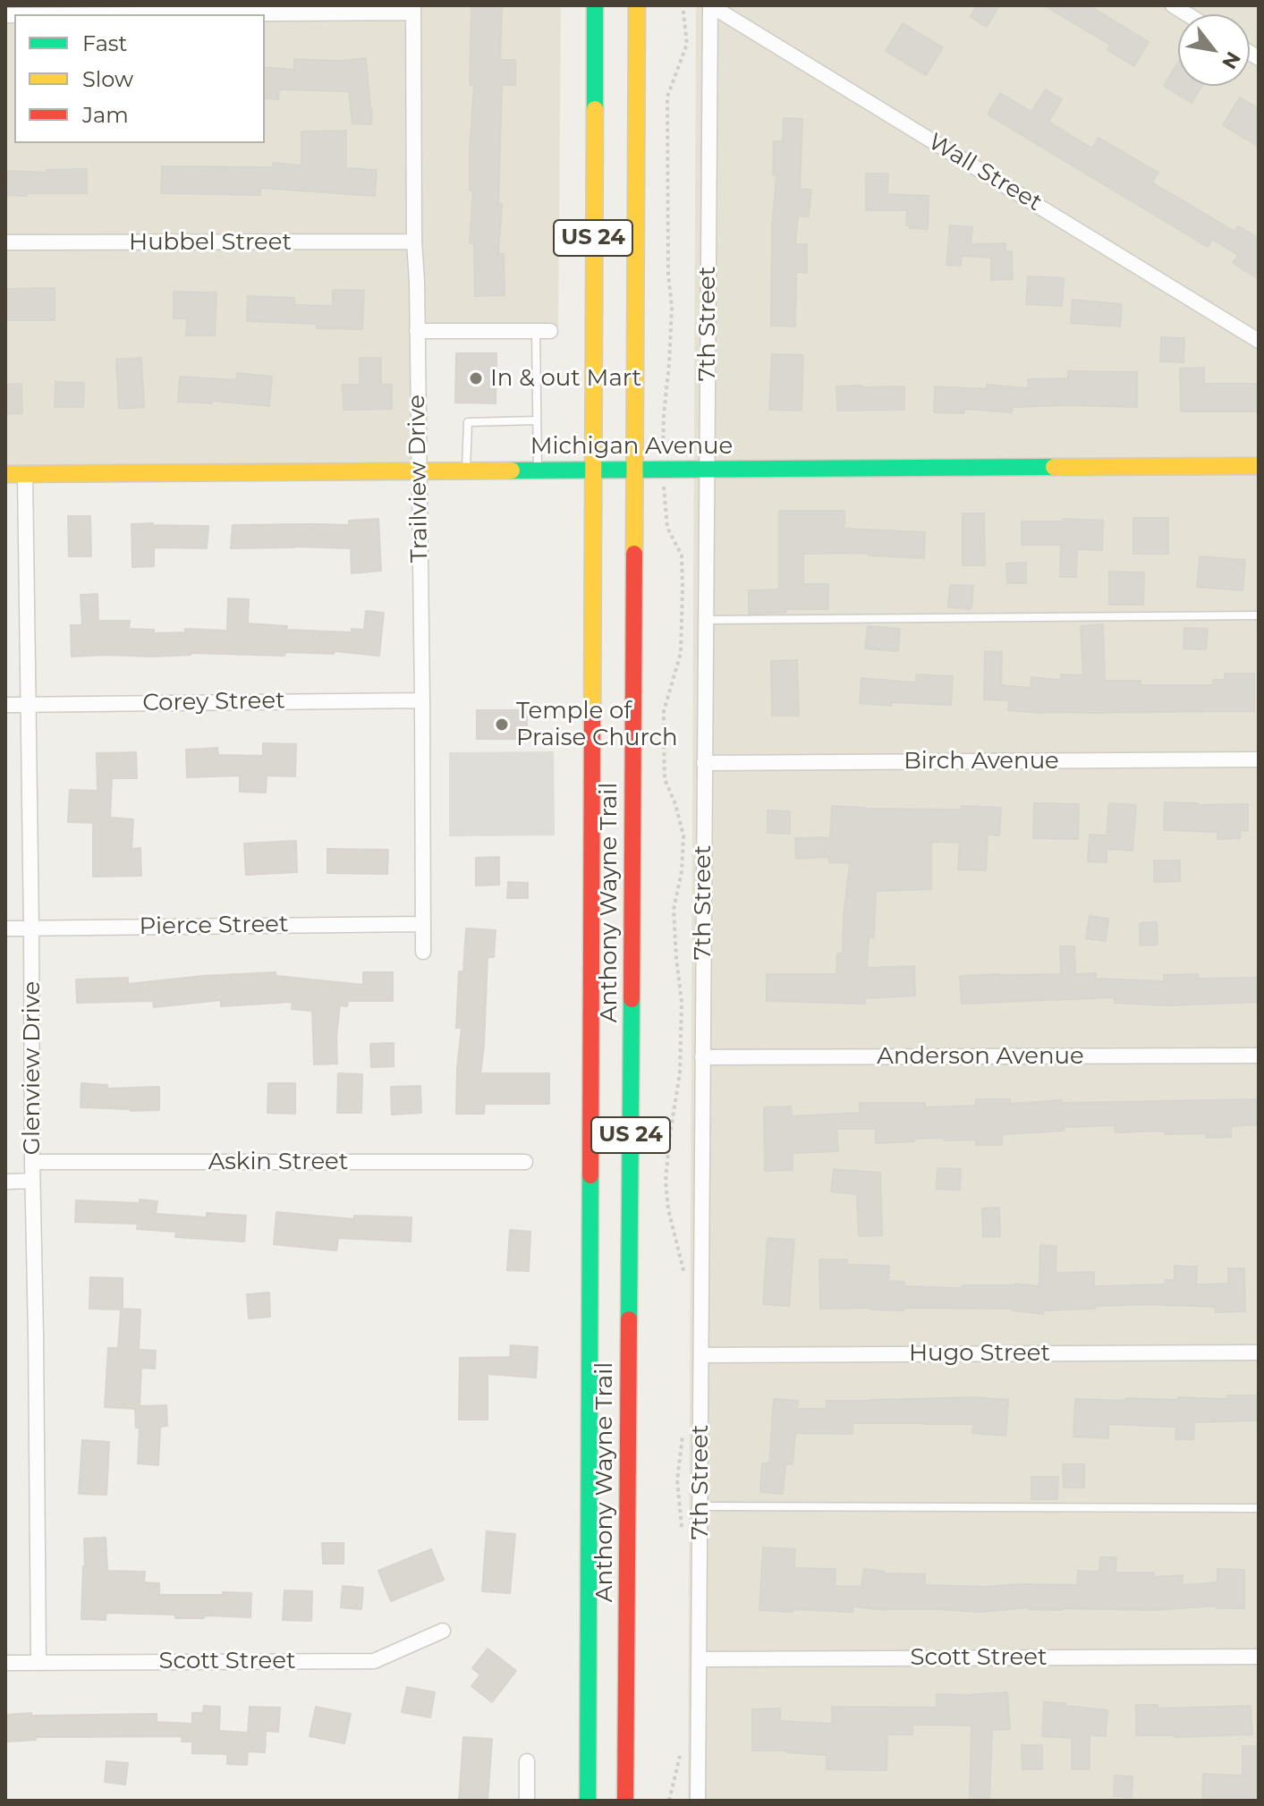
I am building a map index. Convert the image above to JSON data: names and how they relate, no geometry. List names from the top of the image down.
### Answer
{
  "streets": {
    "main road": ["US 24", "Michigan Avenue", "Anthony Wayne Trail"],
    "street": [
      "Wall Street",
      "Hubbel Street",
      "7th Street",
      "Trailview Drive",
      "Corey Street",
      "Birch Avenue",
      "Pierce Street",
      "Anderson Avenue",
      "Glenview Drive",
      "Askin Street",
      "Hugo Street",
      "Scott Street"
    ]
  },
  "crossings": [
    ["Wall Street", "7th Street"],
    ["Hubbel Street", "Trailview Drive"],
    ["7th Street", "Michigan Avenue"],
    ["7th Street", "Birch Avenue"],
    ["7th Street", "Anderson Avenue"],
    ["7th Street", "Hugo Street"],
    ["7th Street", "Scott Street"],
    ["Michigan Avenue", "Trailview Drive"],
    ["Michigan Avenue", "Anthony Wayne Trail"],
    ["Michigan Avenue", "Glenview Drive"],
    ["Trailview Drive", "Corey Street"],
    ["Trailview Drive", "Pierce Street"],
    ["Corey Street", "Glenview Drive"],
    ["Pierce Street", "Glenview Drive"],
    ["Glenview Drive", "Askin Street"],
    ["Glenview Drive", "Scott Street"]
  ],
  "places": ["In & out Mart", "Temple of Praise Church"],
  "legend": ["Fast", "Slow", "Jam"],
  "north": "bottom right"
}
